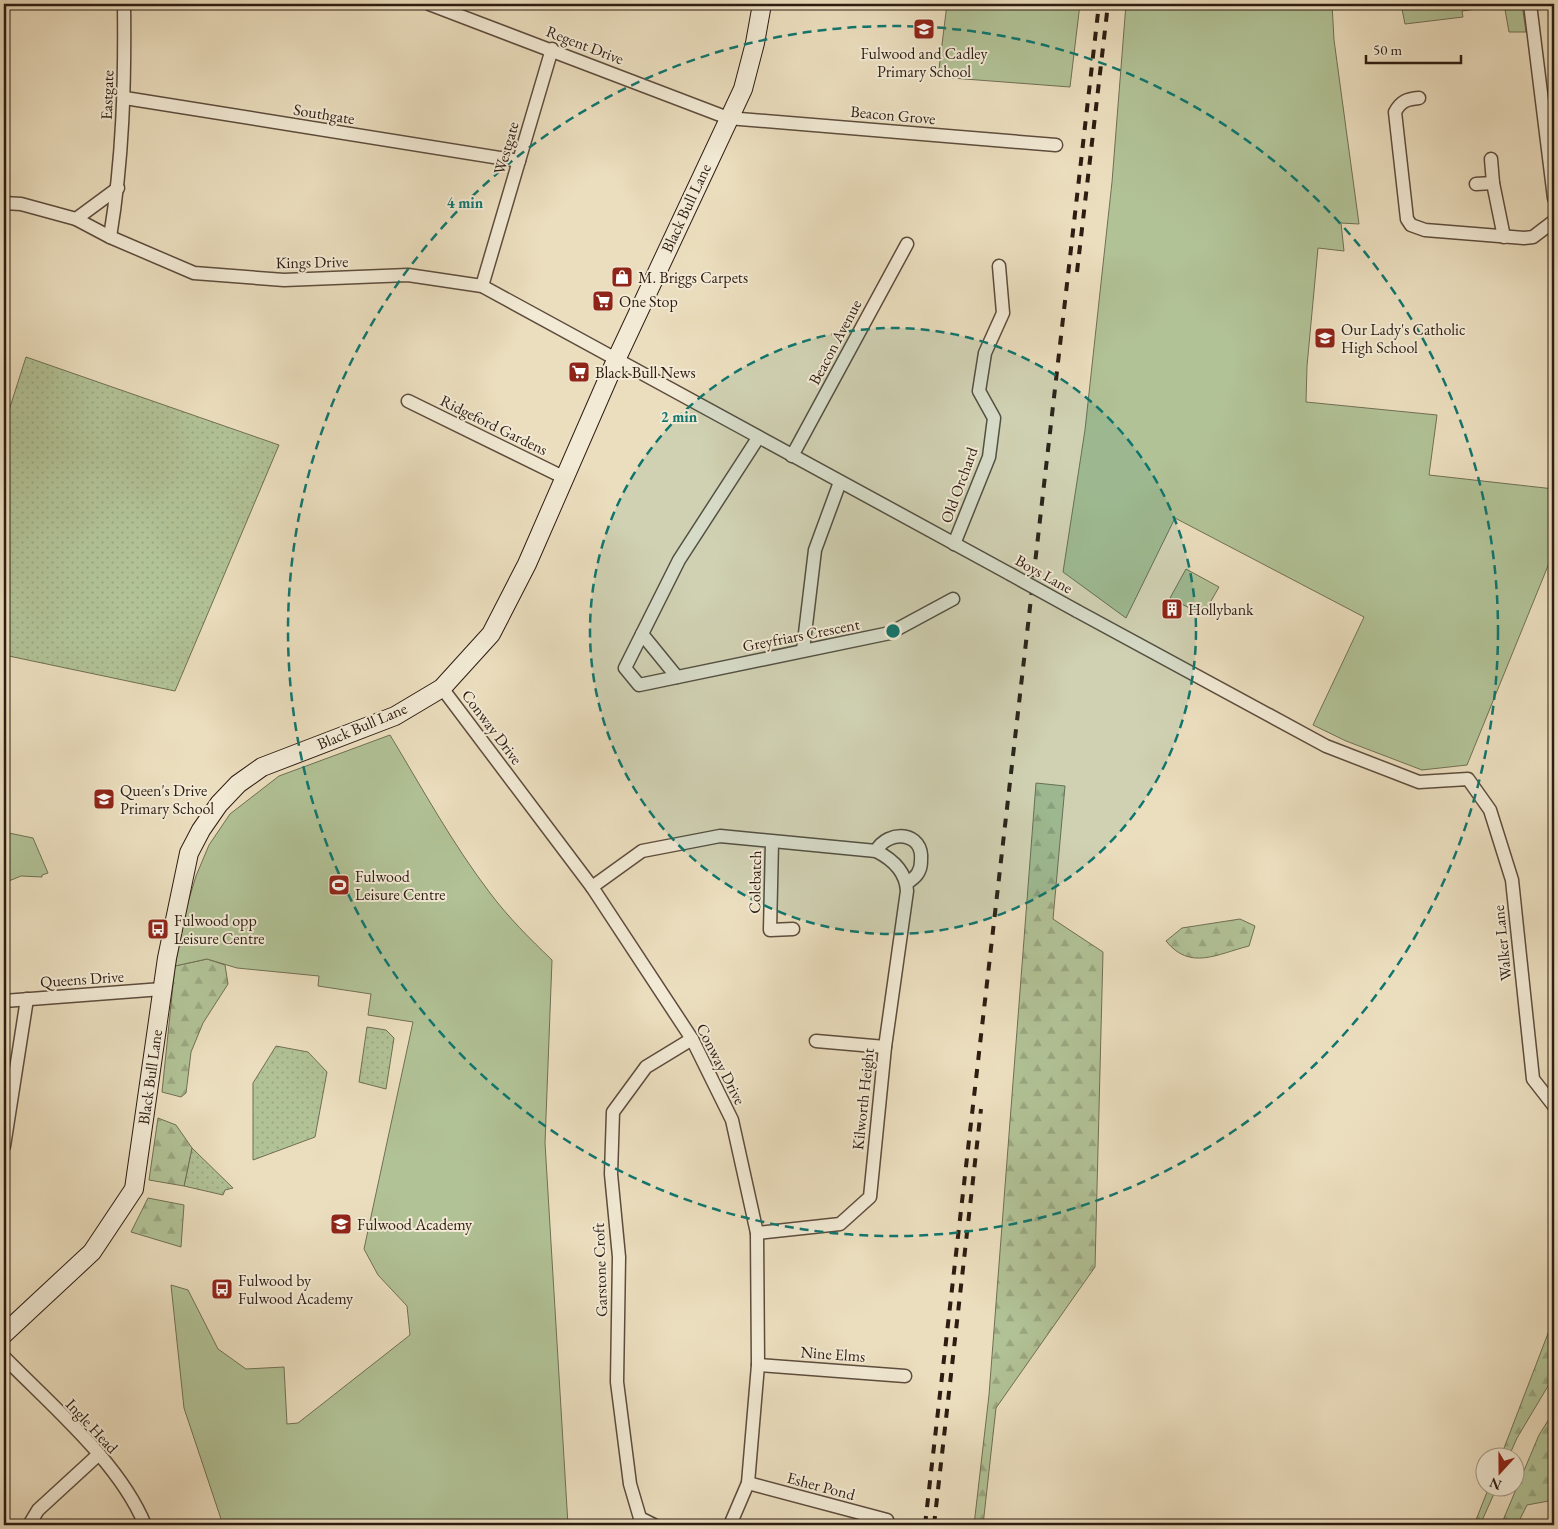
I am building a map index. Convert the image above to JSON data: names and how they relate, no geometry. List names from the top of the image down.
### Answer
{
  "streets": {
    "street": [
      "Regent Drive",
      "Eastgate",
      "Southgate",
      "Beacon Grove",
      "Westgate",
      "Black Bull Lane",
      "Kings Drive",
      "Beacon Avenue",
      "Ridgeford Gardens",
      "Old Orchard",
      "Boys Lane",
      "Greyfriars Crescent",
      "Conway Drive",
      "Colebatch",
      "Walker Lane",
      "Queens Drive",
      "Kilworth Height",
      "Garstone Croft",
      "Nine Elms",
      "Ingle Head",
      "Esher Pond"
    ]
  },
  "crossings": [
    ["Regent Drive", "Beacon Grove"],
    ["Regent Drive", "Westgate"],
    ["Regent Drive", "Black Bull Lane"],
    ["Eastgate", "Southgate"],
    ["Eastgate", "Kings Drive"],
    ["Southgate", "Westgate"],
    ["Beacon Grove", "Black Bull Lane"],
    ["Westgate", "Kings Drive"],
    ["Black Bull Lane", "Kings Drive"],
    ["Black Bull Lane", "Ridgeford Gardens"],
    ["Black Bull Lane", "Boys Lane"],
    ["Black Bull Lane", "Conway Drive"],
    ["Black Bull Lane", "Queens Drive"],
    ["Kings Drive", "Boys Lane"],
    ["Beacon Avenue", "Boys Lane"],
    ["Old Orchard", "Boys Lane"],
    ["Boys Lane", "Greyfriars Crescent"],
    ["Boys Lane", "Walker Lane"],
    ["Conway Drive", "Kilworth Height"],
    ["Conway Drive", "Garstone Croft"],
    ["Conway Drive", "Nine Elms"],
    ["Conway Drive", "Esher Pond"]
  ],
  "places": {
    "school or university": [
      "Fulwood and Cadley Primary School",
      "Our Lady's Catholic High School",
      "Queen's Drive Primary School",
      "Fulwood Academy"
    ],
    "shop": ["M. Briggs Carpets"],
    "supermarket": ["One Stop", "Black Bull News"],
    "building": ["Hollybank"],
    "sports": ["Fulwood Leisure Centre"],
    "bus stop": ["Fulwood opp Leisure Centre", "Fulwood by Fulwood Academy"]
  },
  "scale_bar": "50 m",
  "north": "bottom",
  "rings": ["4 min", "2 min"]
}
